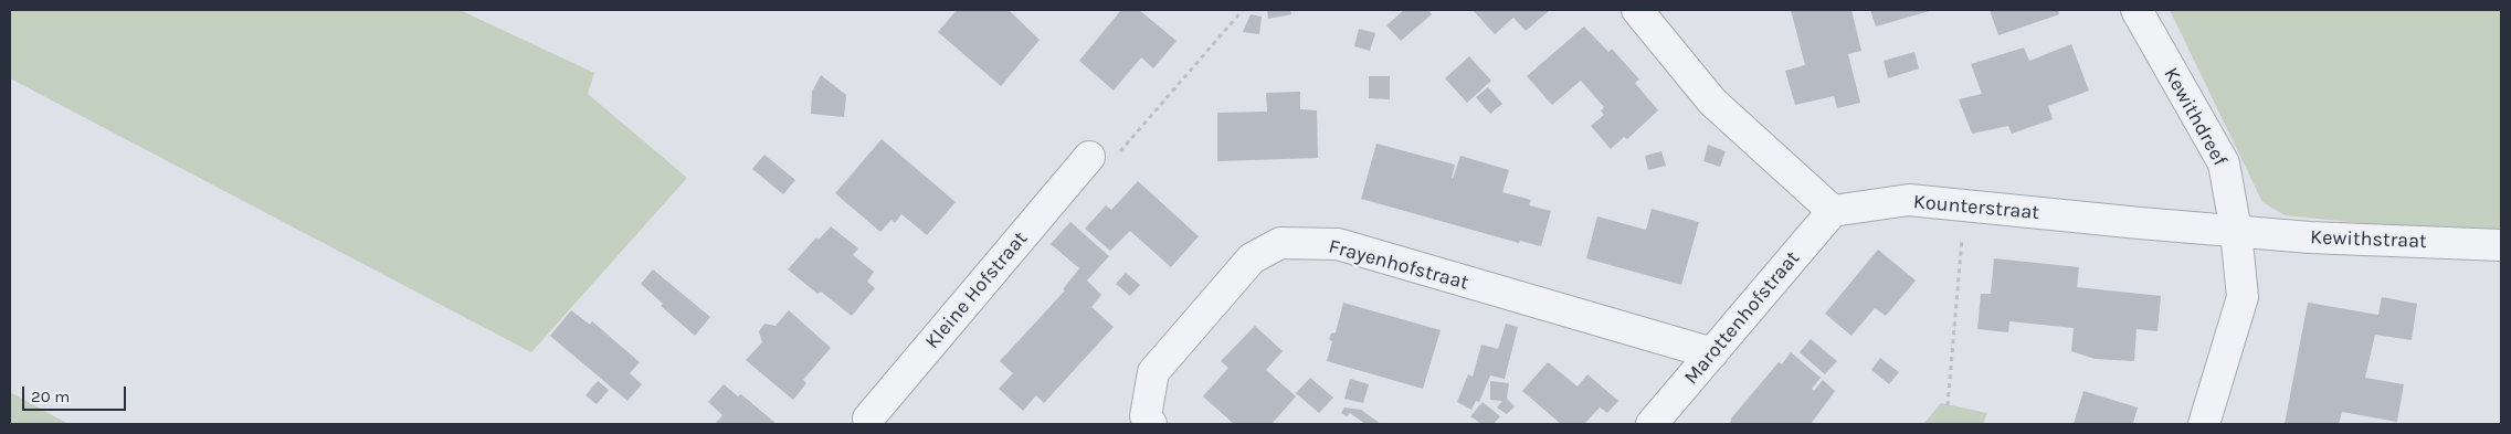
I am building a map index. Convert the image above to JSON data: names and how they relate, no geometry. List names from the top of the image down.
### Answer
{
  "streets": {
    "street": [
      "Kewithdreef",
      "Kounterstraat",
      "Kewithstraat",
      "Frayenhofstraat",
      "Kleine Hofstraat",
      "Marottenhofstraat"
    ]
  },
  "crossings": [
    ["Kewithdreef", "Kounterstraat"],
    ["Kewithdreef", "Kewithstraat"],
    ["Kounterstraat", "Kewithstraat"],
    ["Kounterstraat", "Marottenhofstraat"],
    ["Frayenhofstraat", "Marottenhofstraat"]
  ],
  "scale_bar": "20 m"
}
